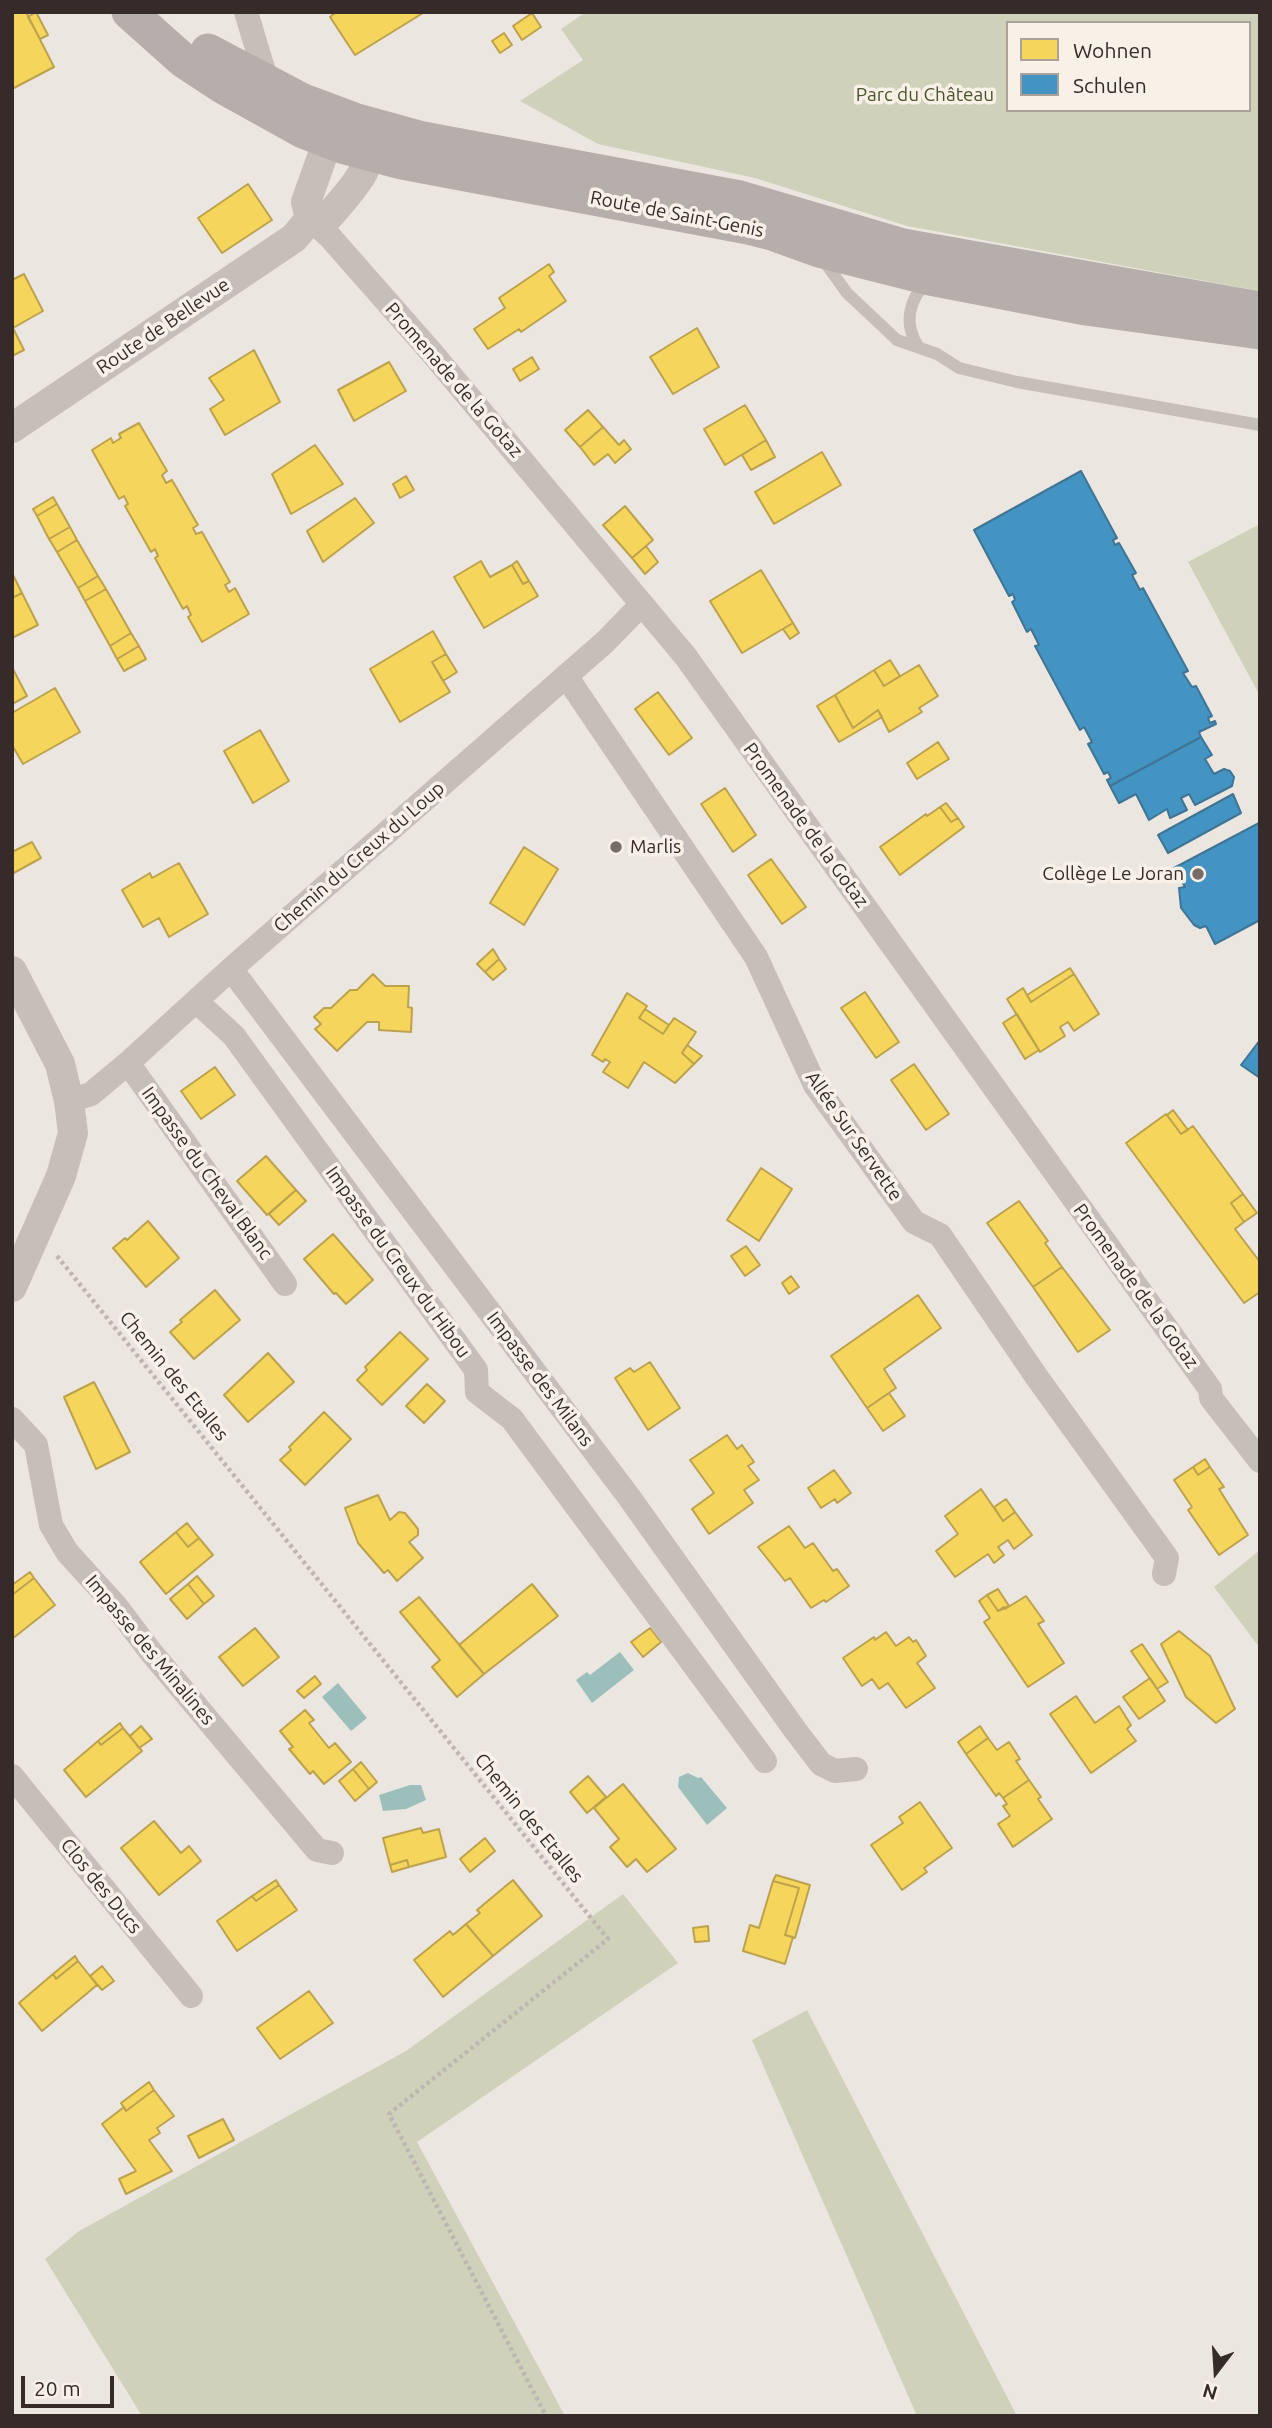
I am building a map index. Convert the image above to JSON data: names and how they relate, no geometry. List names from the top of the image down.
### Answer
{
  "streets": {
    "main road": ["Route de Saint-Genis"],
    "street": [
      "Route de Bellevue",
      "Promenade de la Gotaz",
      "Chemin du Creux du Loup",
      "Allée Sur Servette",
      "Impasse du Cheval Blanc",
      "Impasse du Creux du Hibou",
      "Impasse des Milans",
      "Impasse des Minalines",
      "Clos des Ducs"
    ],
    "path": ["Chemin des Etalles"]
  },
  "crossings": [
    ["Route de Saint-Genis", "Route de Bellevue"],
    ["Route de Bellevue", "Promenade de la Gotaz"],
    ["Promenade de la Gotaz", "Chemin du Creux du Loup"],
    ["Chemin du Creux du Loup", "Allée Sur Servette"],
    ["Chemin du Creux du Loup", "Impasse du Cheval Blanc"],
    ["Chemin du Creux du Loup", "Impasse du Creux du Hibou"],
    ["Chemin du Creux du Loup", "Impasse des Milans"]
  ],
  "parks": ["Parc du Château"],
  "places": ["Marlis", "Collège Le Joran"],
  "legend": ["Wohnen", "Schulen"],
  "scale_bar": "20 m",
  "north": "bottom"
}
